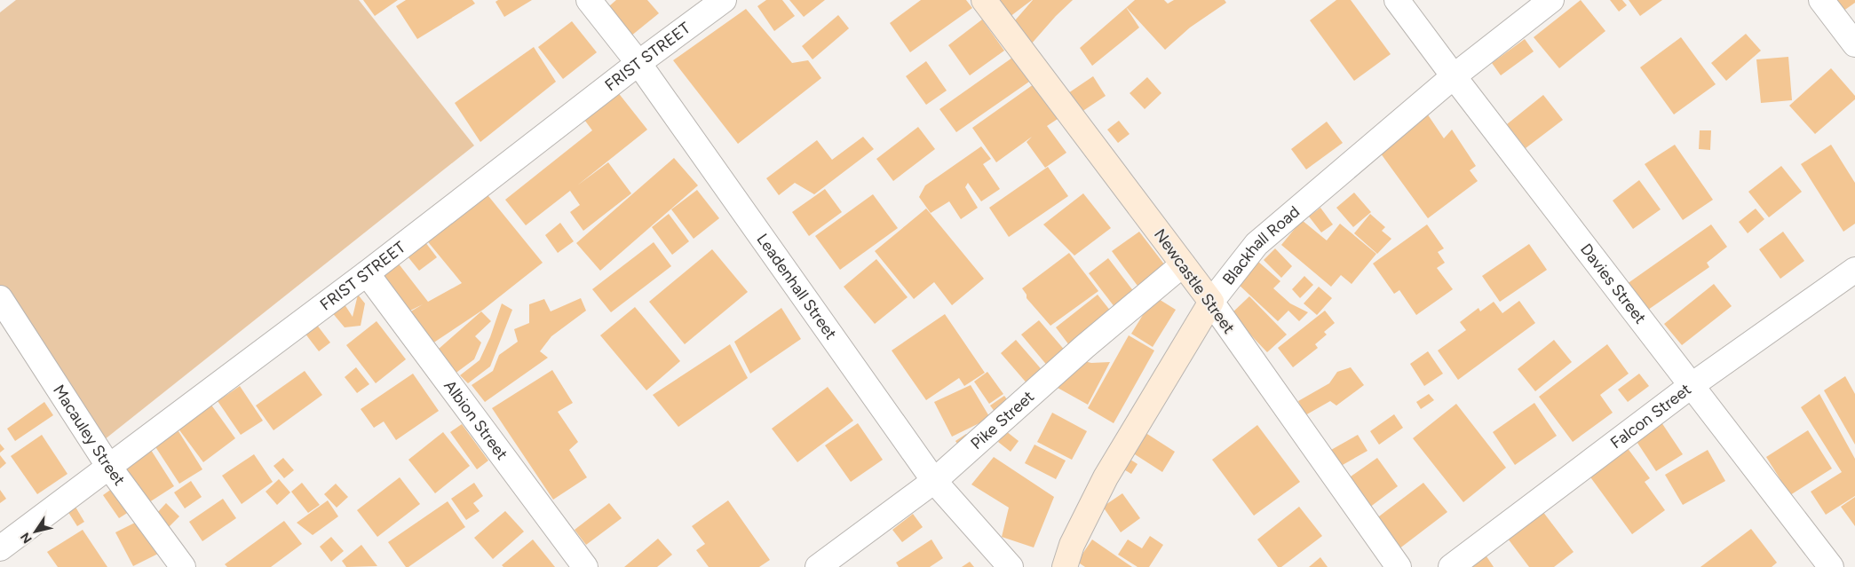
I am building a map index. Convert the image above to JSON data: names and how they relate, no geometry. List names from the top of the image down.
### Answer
{
  "streets": {
    "street": [
      "FRIST STREET",
      "Blackhall Road",
      "Newcastle Street",
      "Davies Street",
      "Leadenhall Street",
      "Falcon Street",
      "Pike Street",
      "Albion Street",
      "Macauley Street"
    ]
  },
  "crossings": [
    ["FRIST STREET", "Leadenhall Street"],
    ["FRIST STREET", "Albion Street"],
    ["FRIST STREET", "Macauley Street"],
    ["Blackhall Road", "Newcastle Street"],
    ["Blackhall Road", "Davies Street"],
    ["Newcastle Street", "Pike Street"],
    ["Davies Street", "Falcon Street"],
    ["Leadenhall Street", "Pike Street"]
  ],
  "north": "bottom left"
}
